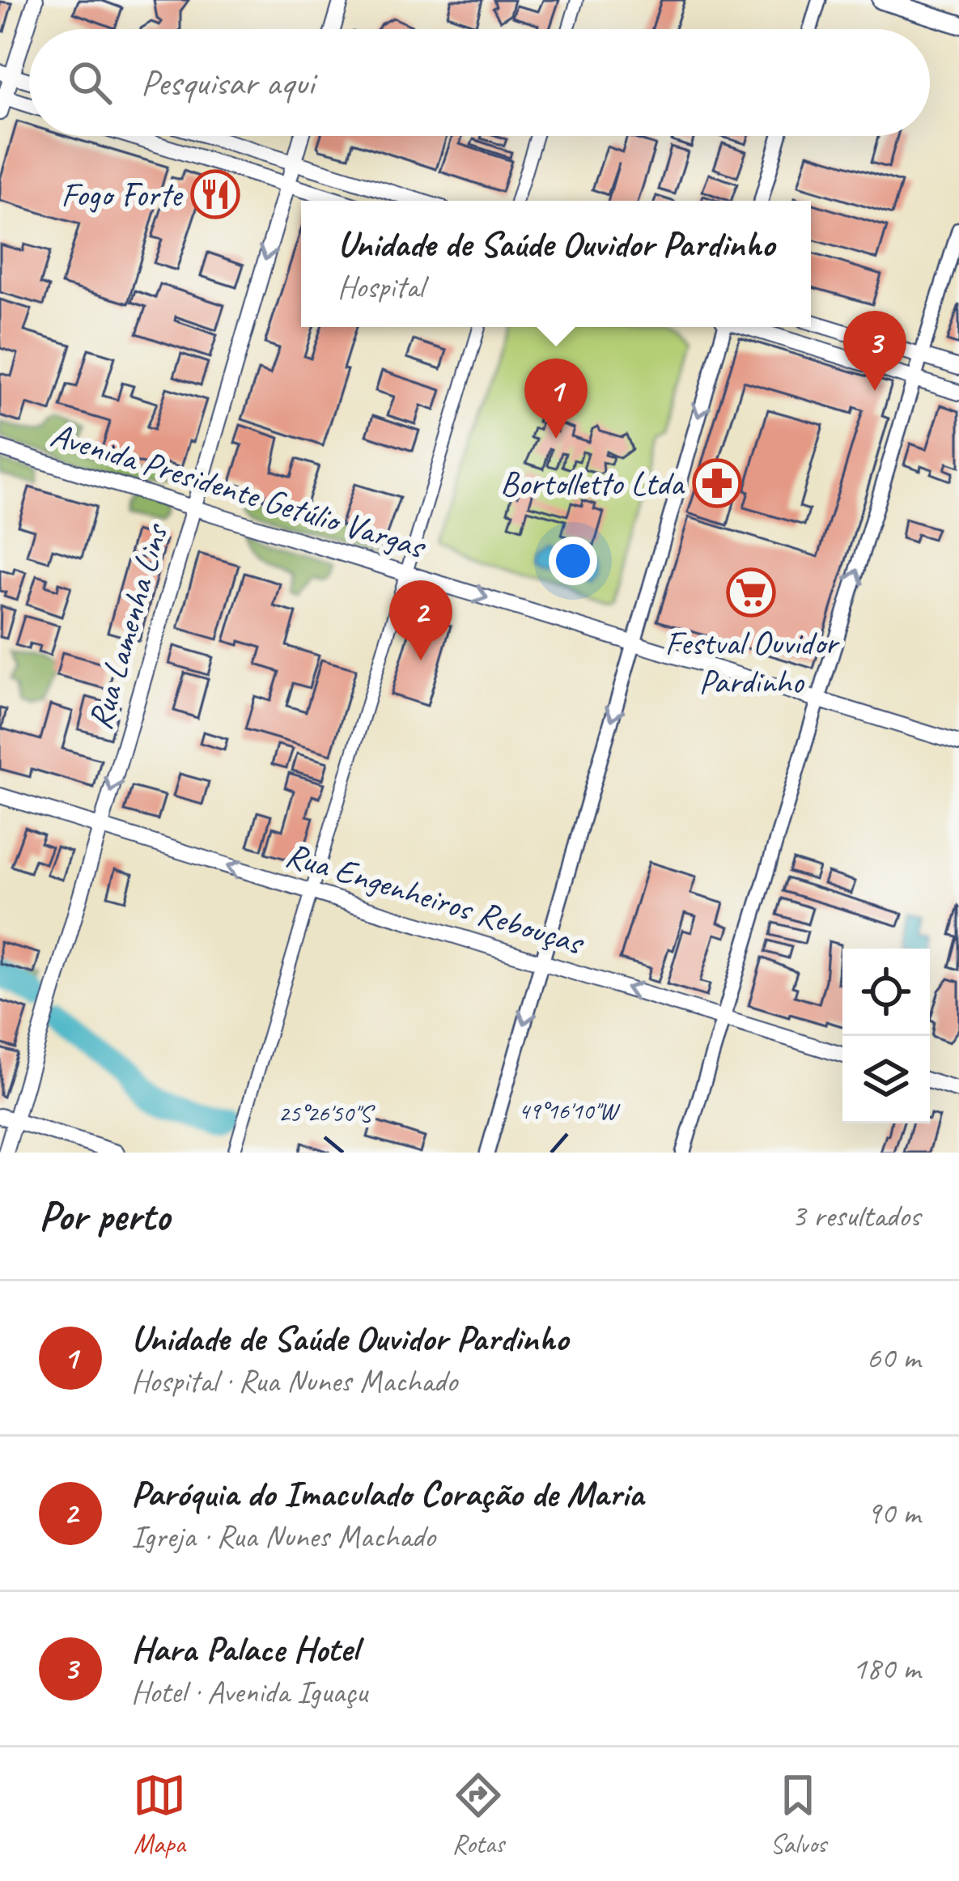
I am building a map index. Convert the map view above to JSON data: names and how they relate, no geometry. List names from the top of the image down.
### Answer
{
  "streets": {
    "main road": ["Avenida Presidente Getúlio Vargas", "Rua Lamenha Lins", "Rua Engenheiros Rebouças"]
  },
  "crossings": [
    ["Avenida Presidente Getúlio Vargas", "Rua Lamenha Lins"],
    ["Rua Lamenha Lins", "Rua Engenheiros Rebouças"]
  ],
  "one_way": ["Rua Lamenha Lins", "Rua Engenheiros Rebouças"],
  "places": {
    "restaurant": ["Fogo Forte"],
    "pharmacy": ["Bortolletto Ltda"],
    "supermarket": ["Festval Ouvidor Pardinho"]
  },
  "page": {
    "search": "Pesquisar aqui",
    "popup": ["Unidade de Saúde Ouvidor Pardinho", "Hospital"],
    "pins": ["3", "1", "2"],
    "heading": ["Por perto", "3 resultados"],
    "list": [
      {
        "mark": "1",
        "name": "Unidade de Saúde Ouvidor Pardinho",
        "note": "Hospital · Rua Nunes Machado",
        "value": "60 m"
      },
      {
        "mark": "2",
        "name": "Paróquia do Imaculado Coração de Maria",
        "note": "Igreja · Rua Nunes Machado",
        "value": "90 m"
      },
      {
        "mark": "3",
        "name": "Hara Palace Hotel",
        "note": "Hotel · Avenida Iguaçu",
        "value": "180 m"
      }
    ],
    "nav": ["Mapa", "Rotas", "Salvos"]
  },
  "coordinates": ["49°16'10\"W", "25°26'50\"S"]
}
